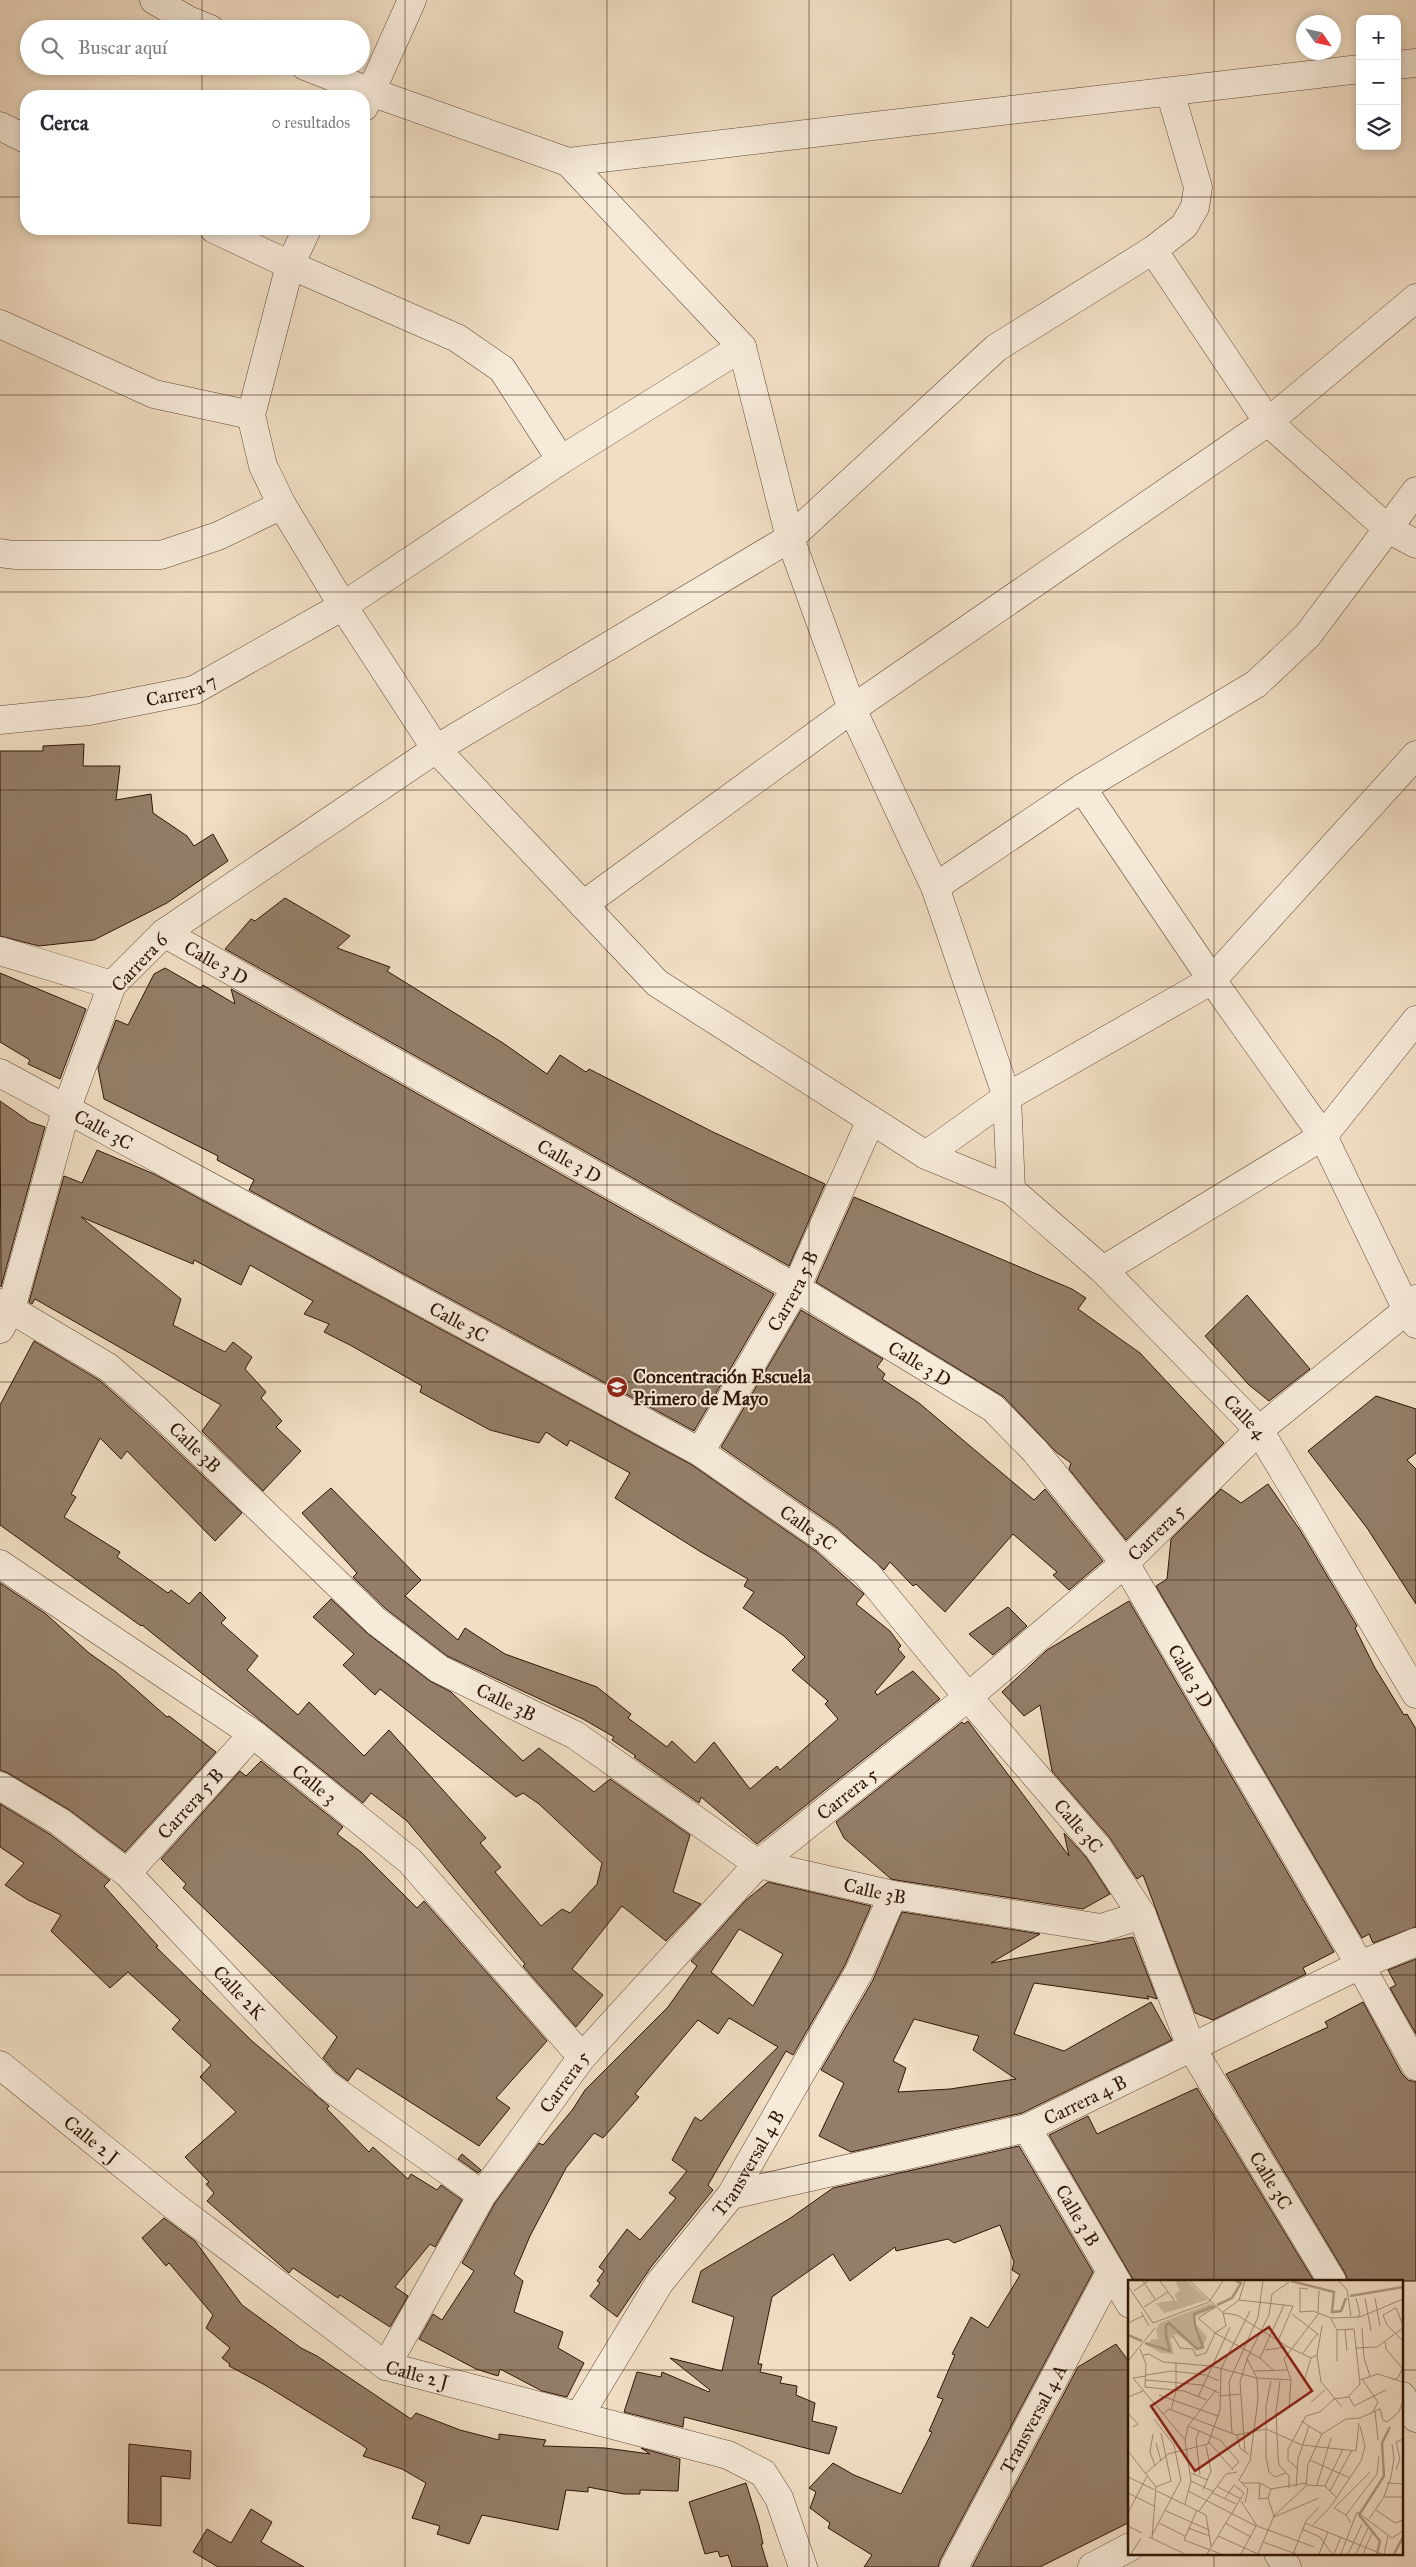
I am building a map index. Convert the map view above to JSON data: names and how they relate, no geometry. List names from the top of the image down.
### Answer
{
  "streets": {
    "street": [
      "Carrera 7",
      "Carrera 6",
      "Calle 3 D",
      "Calle 3C",
      "Carrera 5 B",
      "Calle 4",
      "Calle 3B",
      "Carrera 5",
      "Calle 3",
      "Calle 2K",
      "Carrera 4 B",
      "Calle 2 J",
      "Transversal 4 B",
      "Calle 3 B",
      "Transversal 4 A"
    ]
  },
  "crossings": [
    ["Carrera 7", "Calle 4"],
    ["Carrera 6", "Calle 3 D"],
    ["Carrera 6", "Calle 3C"],
    ["Carrera 6", "Calle 4"],
    ["Carrera 6", "Calle 3B"],
    ["Calle 3 D", "Carrera 5 B"],
    ["Calle 3 D", "Carrera 5"],
    ["Calle 3 D", "Carrera 4 B"],
    ["Calle 3C", "Carrera 5 B"],
    ["Calle 3C", "Calle 3B"],
    ["Calle 3C", "Carrera 5"],
    ["Calle 3C", "Carrera 4 B"],
    ["Carrera 5 B", "Calle 4"],
    ["Carrera 5 B", "Calle 3"],
    ["Carrera 5 B", "Calle 2K"],
    ["Calle 4", "Carrera 5"],
    ["Calle 3B", "Carrera 5"],
    ["Calle 3B", "Transversal 4 B"],
    ["Carrera 5", "Calle 3"],
    ["Carrera 5", "Calle 2K"],
    ["Carrera 5", "Calle 2 J"],
    ["Carrera 4 B", "Transversal 4 B"],
    ["Carrera 4 B", "Calle 3 B"],
    ["Calle 2 J", "Transversal 4 B"],
    ["Calle 3 B", "Transversal 4 A"]
  ],
  "places": {
    "school or university": ["Concentración Escuela Primero de Mayo"]
  },
  "north": "bottom right",
  "page": {
    "map_buttons": ["+", "−"],
    "search": "Buscar aquí",
    "heading": ["Cerca", "0 resultados"]
  }
}
